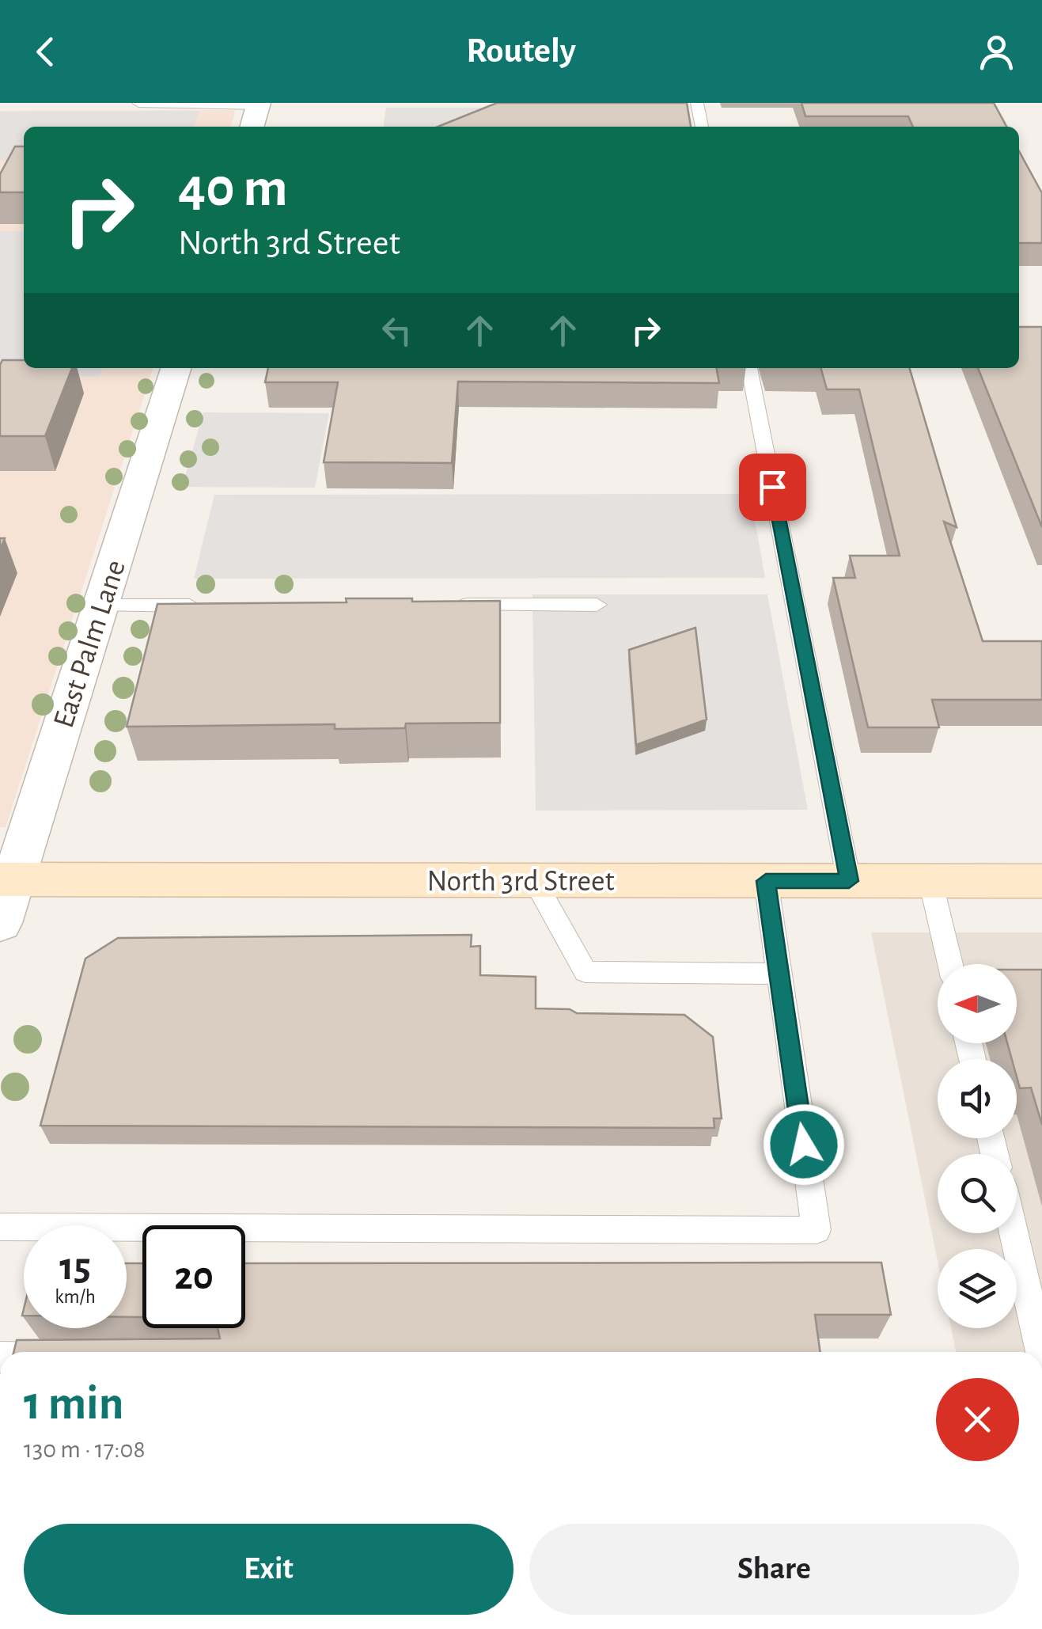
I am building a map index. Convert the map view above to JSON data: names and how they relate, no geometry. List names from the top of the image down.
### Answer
{
  "streets": {
    "street": ["East Palm Lane", "North 3rd Street"]
  },
  "crossings": [
    ["East Palm Lane", "North 3rd Street"]
  ],
  "north": "left",
  "page": {
    "header": "Routely",
    "turn": ["40 m", "North 3rd Street"],
    "speed": "15 km/h",
    "limit": "20",
    "heading": ["1 min", "130 m · 17:08"],
    "buttons": ["Exit", "Share"]
  }
}
